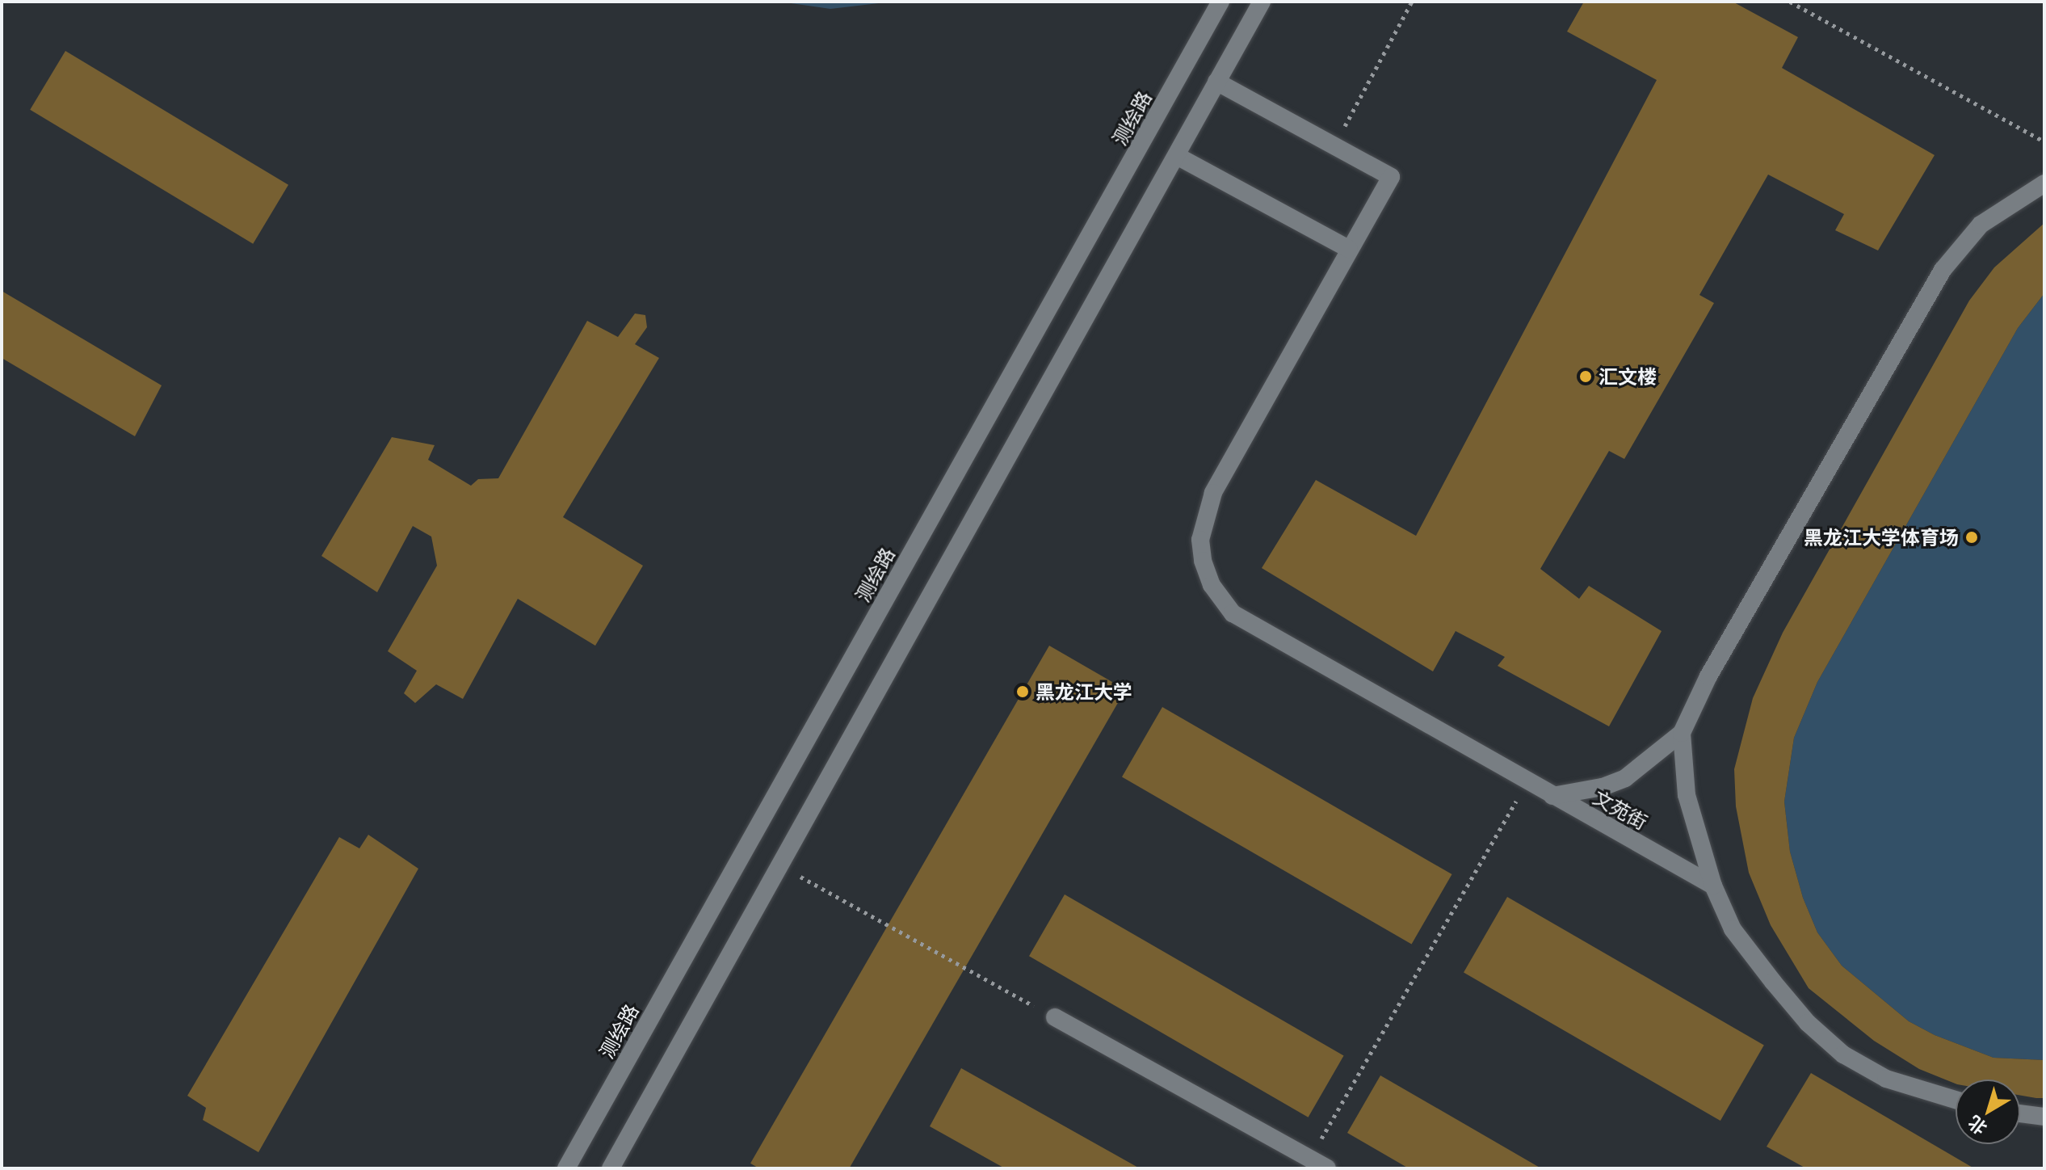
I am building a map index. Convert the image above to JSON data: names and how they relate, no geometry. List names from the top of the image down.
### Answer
{
  "streets": {
    "street": ["测绘路", "文苑街"]
  },
  "places": ["汇文楼", "黑龙江大学体育场", "黑龙江大学"],
  "north": "bottom left"
}
